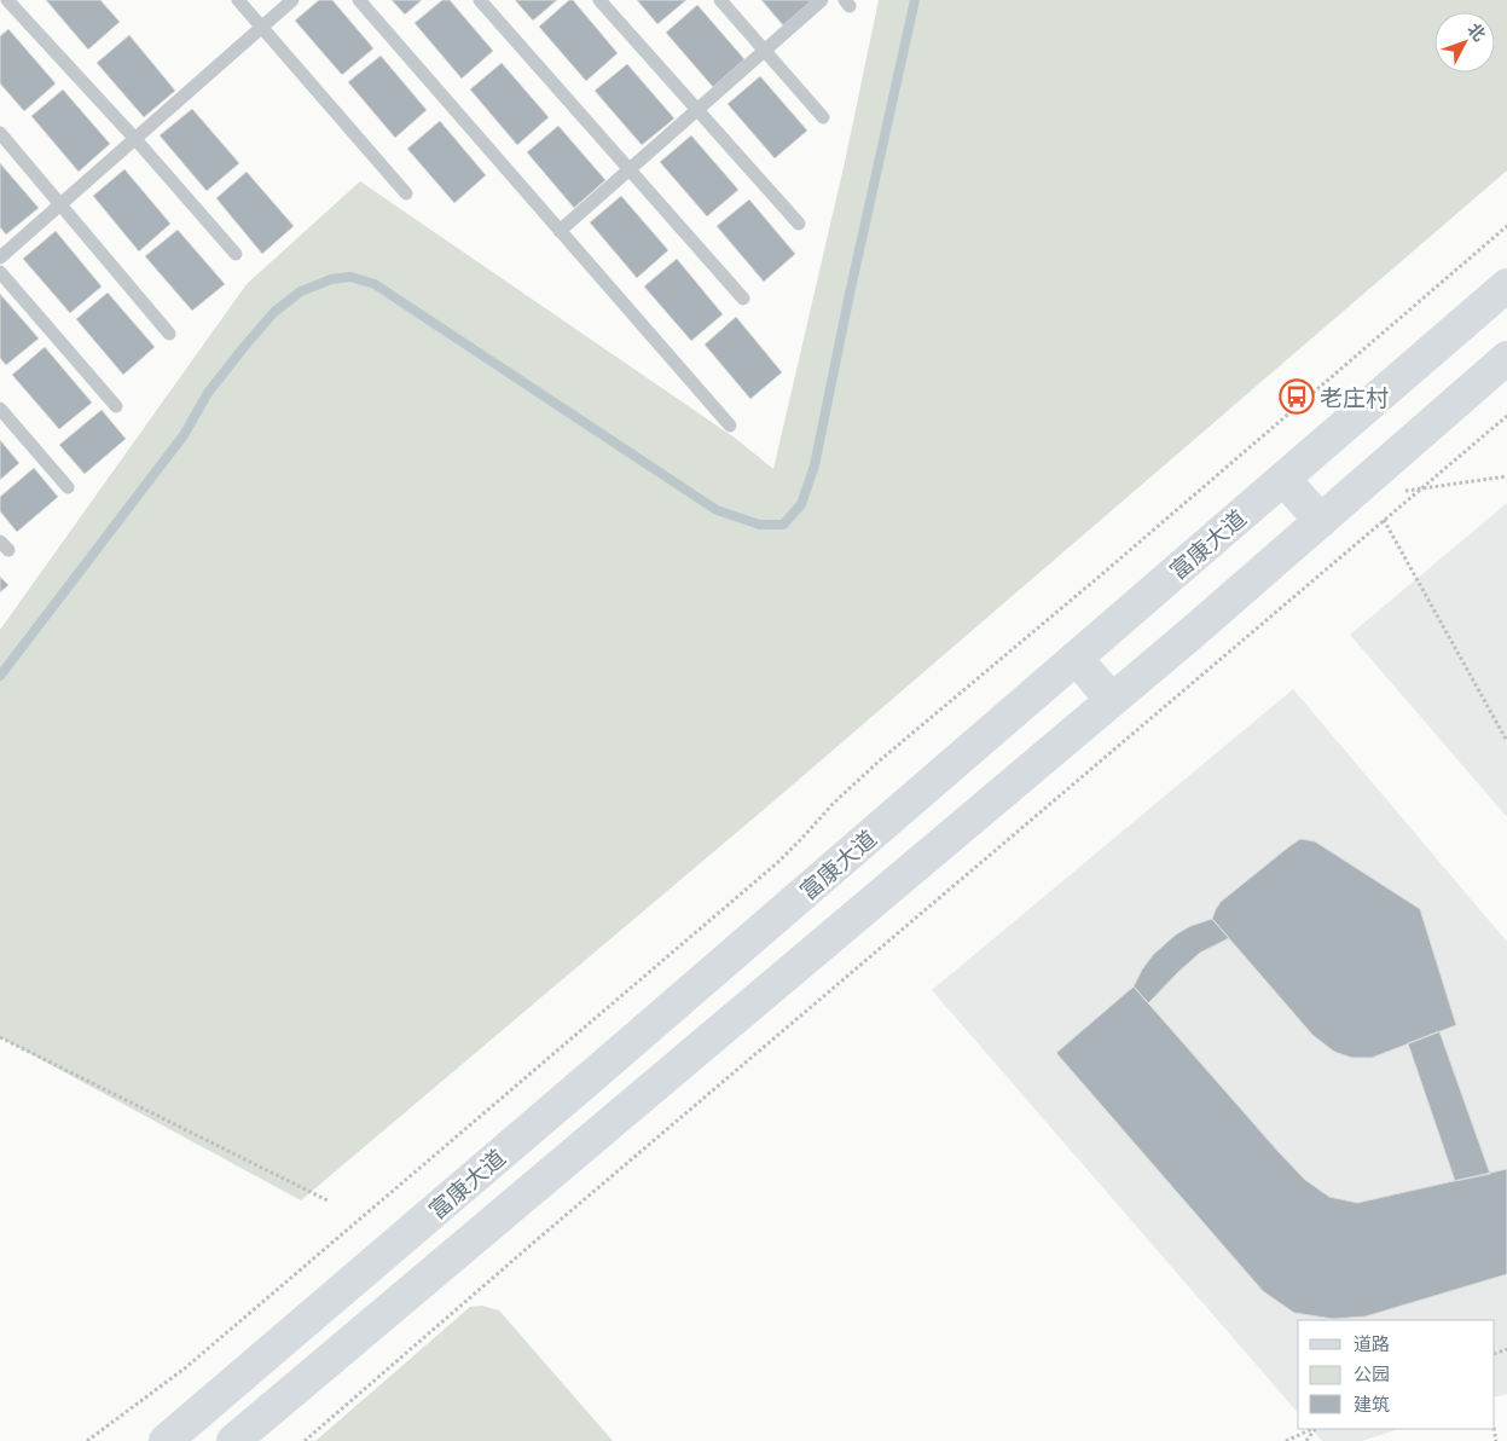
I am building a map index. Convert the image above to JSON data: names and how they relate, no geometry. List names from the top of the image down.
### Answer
{
  "streets": {
    "street": ["富康大道"]
  },
  "places": {
    "bus stop": ["老庄村"]
  },
  "legend": ["道路", "公园", "建筑"],
  "north": "top right"
}
